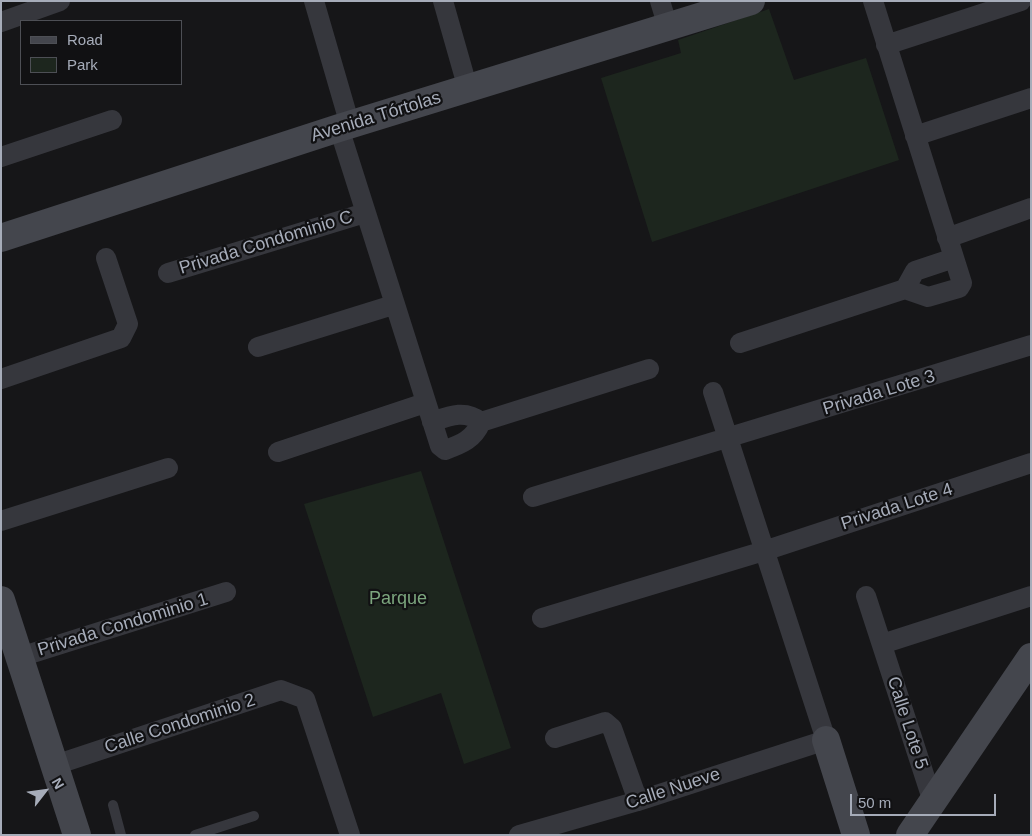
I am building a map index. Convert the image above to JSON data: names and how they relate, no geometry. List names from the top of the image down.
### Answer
{
  "streets": {
    "street": [
      "Avenida Tórtolas",
      "Privada Condominio C",
      "Privada Lote 3",
      "Privada Lote 4",
      "Privada Condominio 1",
      "Calle Lote 5",
      "Calle Condominio 2",
      "Calle Nueve"
    ]
  },
  "parks": ["Parque"],
  "legend": ["Road", "Park"],
  "scale_bar": "50 m",
  "north": "top right"
}
